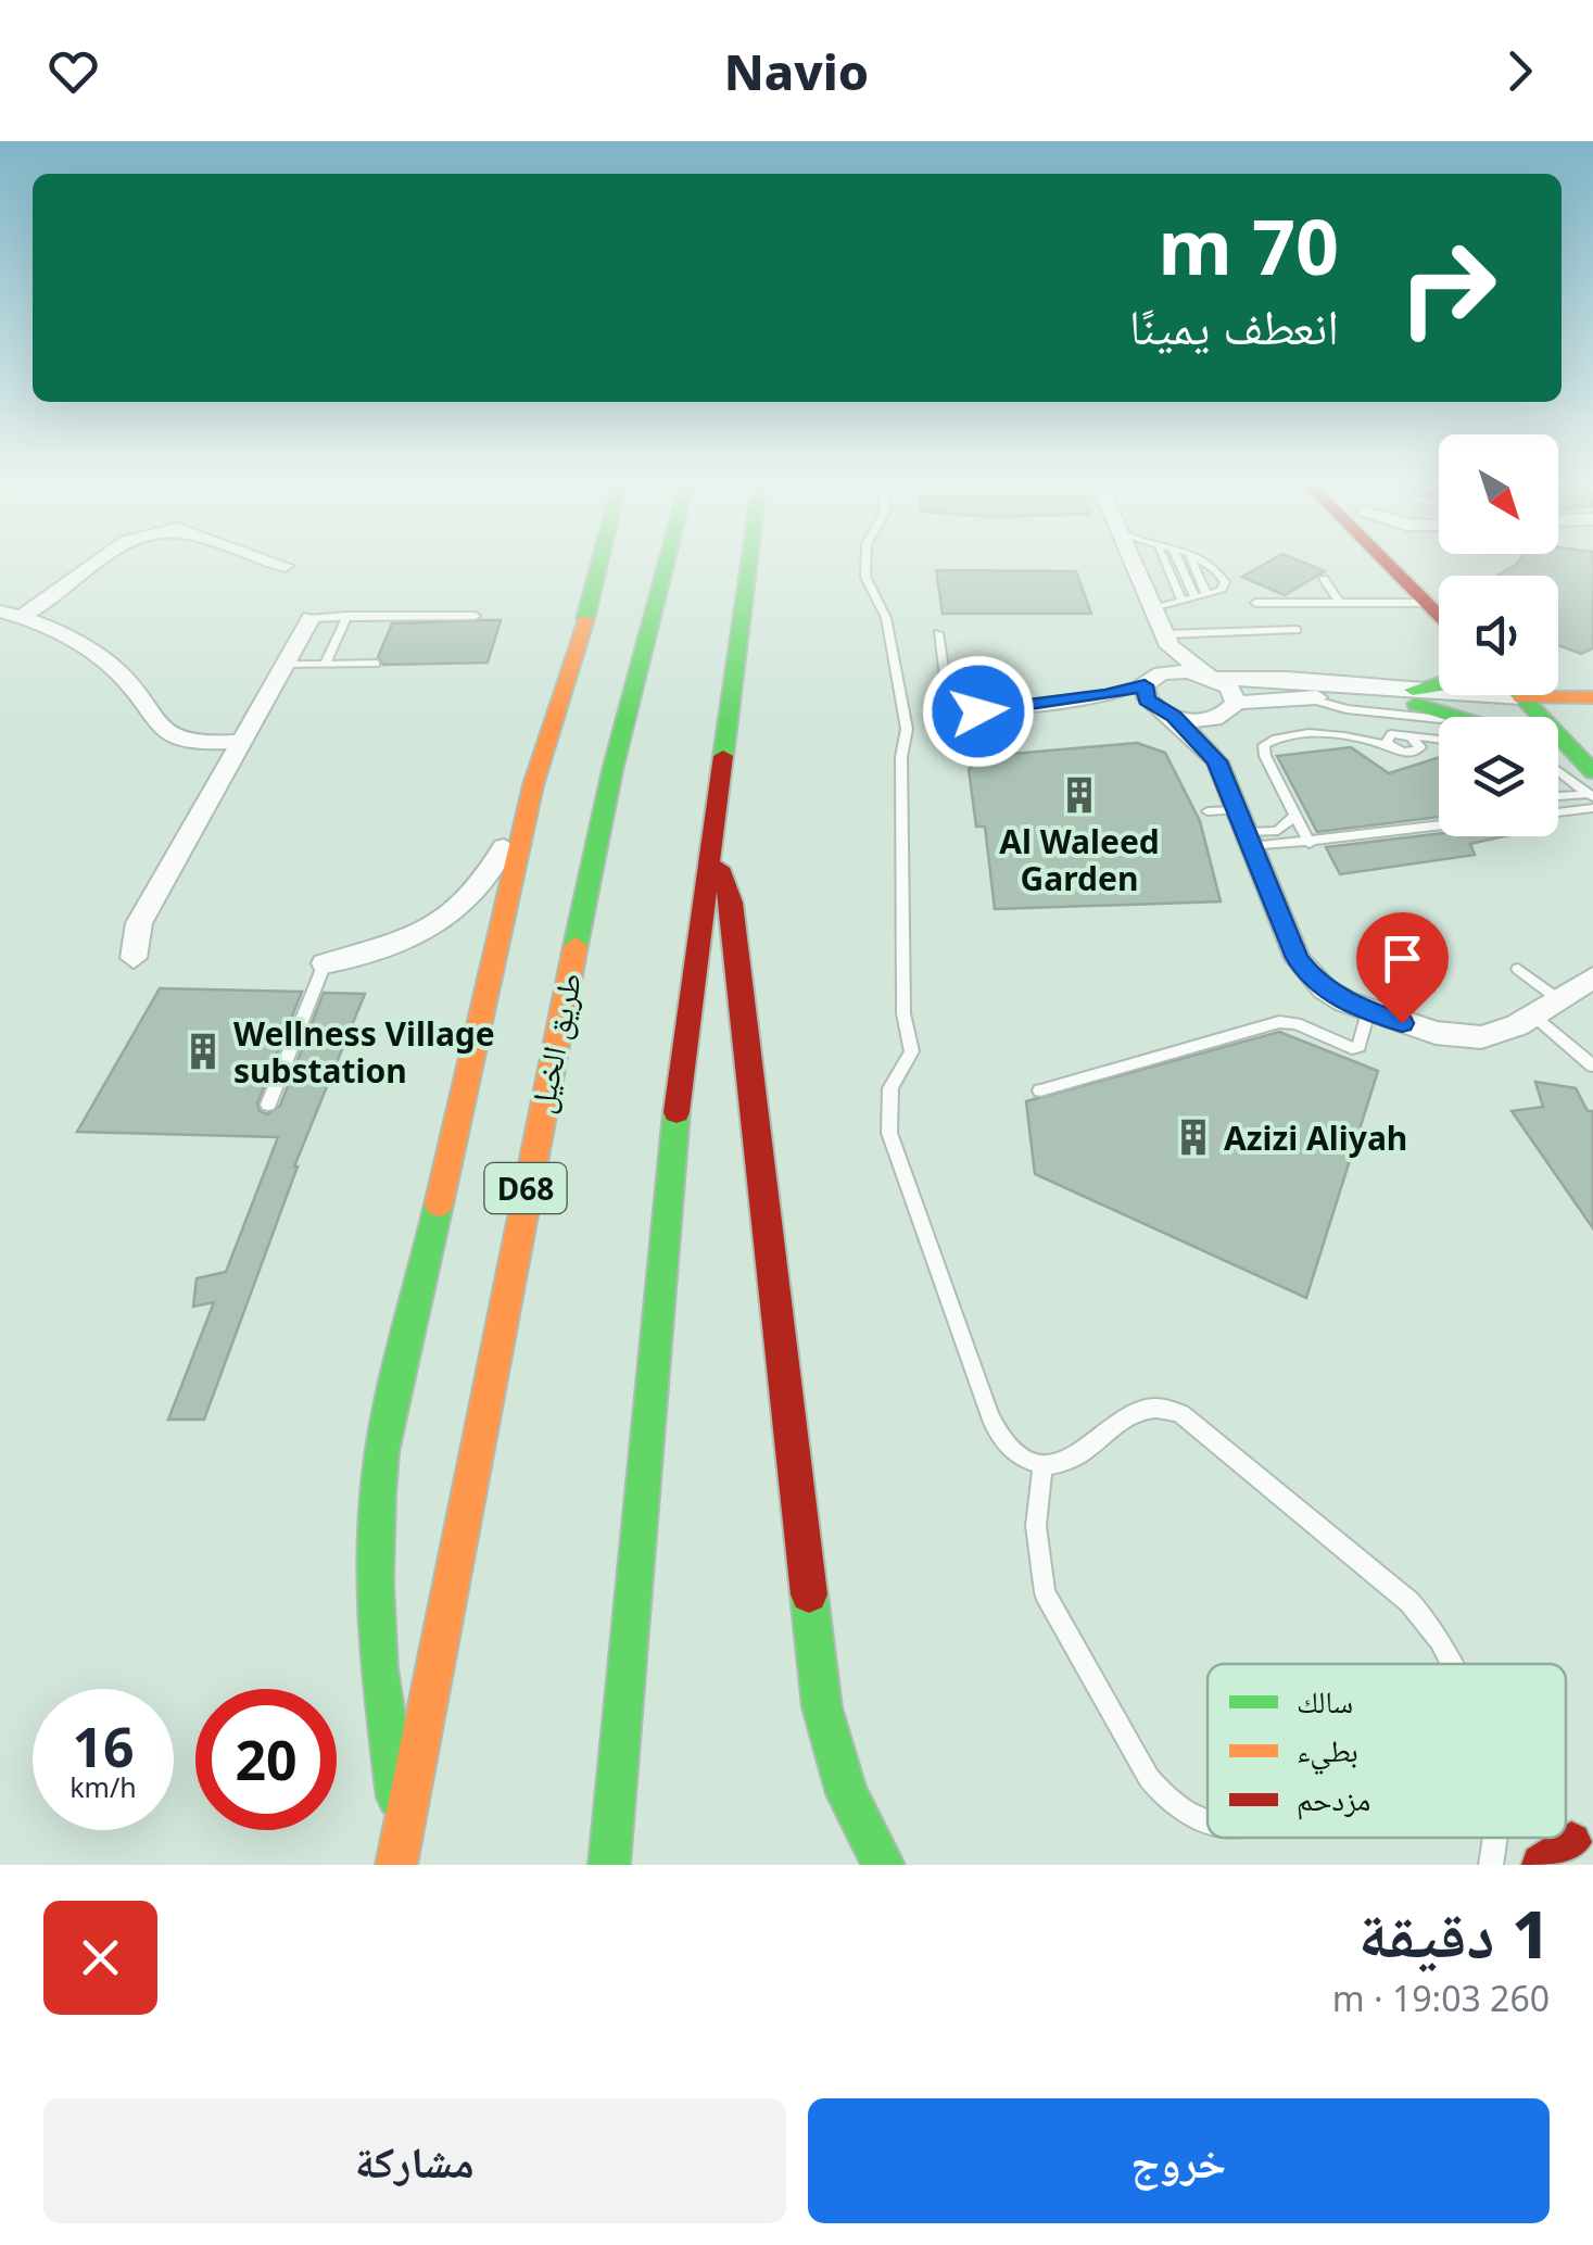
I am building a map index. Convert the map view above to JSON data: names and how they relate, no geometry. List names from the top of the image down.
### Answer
{
  "streets": {
    "main road": ["طريق الخيل", "D68"]
  },
  "places": {
    "building": ["Al Waleed Garden", "Wellness Village substation", "Azizi Aliyah"]
  },
  "legend": ["سالك", "بطيء", "مزدحم"],
  "north": "bottom right",
  "page": {
    "header": "Navio",
    "turn": ["70 m", "انعطف يمينًا"],
    "speed": "16 km/h",
    "limit": "20",
    "heading": ["1 دقيقة", "260 m · 19:03"],
    "buttons": ["خروج", "مشاركة"]
  }
}
